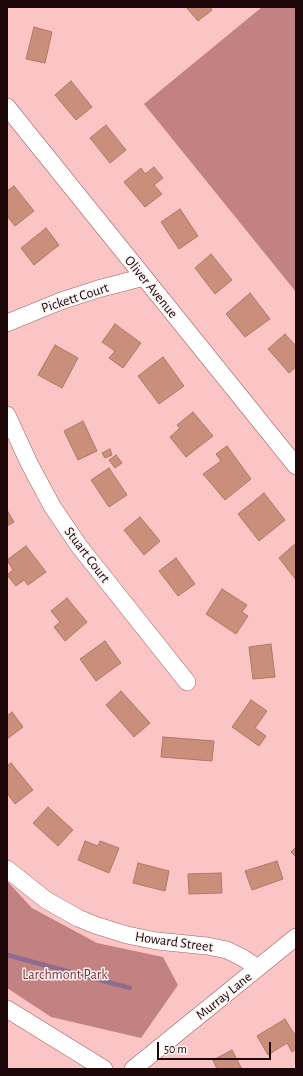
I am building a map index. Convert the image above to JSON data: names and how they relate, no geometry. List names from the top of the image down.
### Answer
{
  "streets": {
    "street": [
      "Oliver Avenue",
      "Pickett Court",
      "Stuart Court",
      "Howard Street",
      "Murray Lane"
    ]
  },
  "crossings": [
    ["Oliver Avenue", "Pickett Court"],
    ["Howard Street", "Murray Lane"]
  ],
  "parks": ["Larchmont Park"],
  "scale_bar": "50 m"
}
